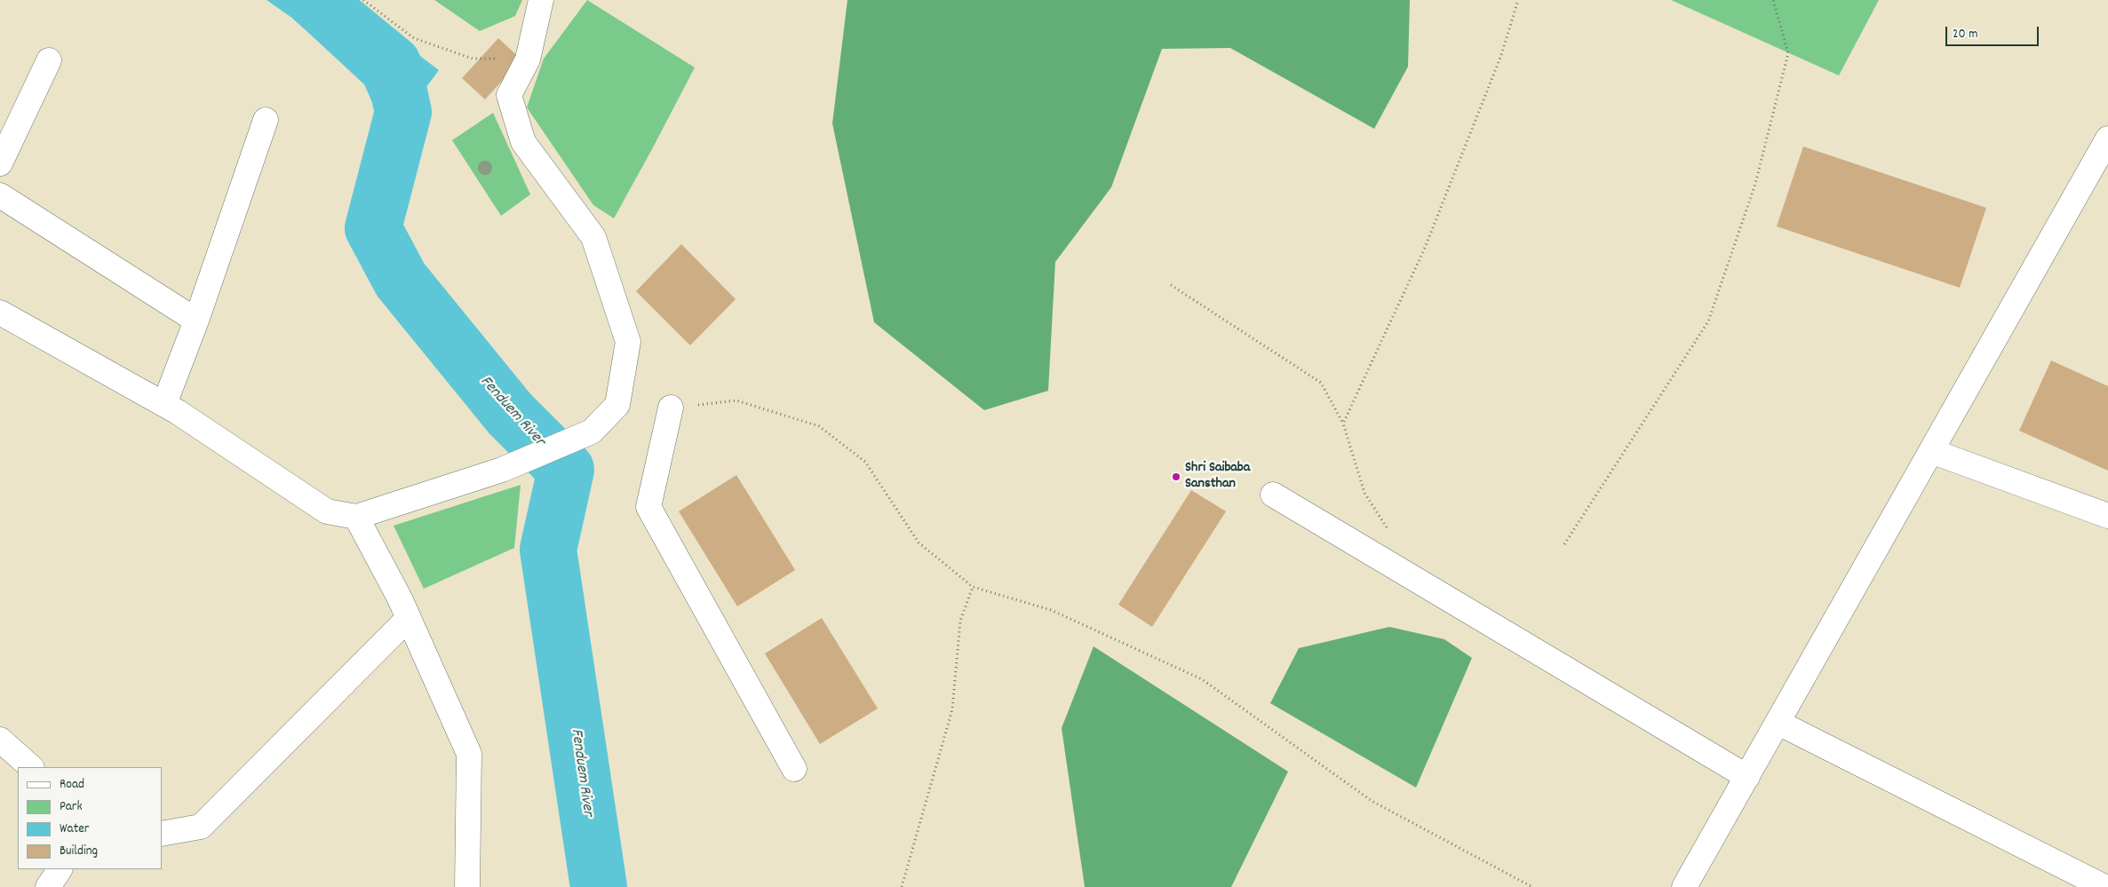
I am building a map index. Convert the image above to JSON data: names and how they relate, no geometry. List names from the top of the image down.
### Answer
{
  "water": ["Fenduem River"],
  "places": ["Shri Saibaba Sansthan"],
  "legend": [
    "Road",
    "Park",
    "Water",
    "Building"
  ],
  "scale_bar": "20 m"
}
